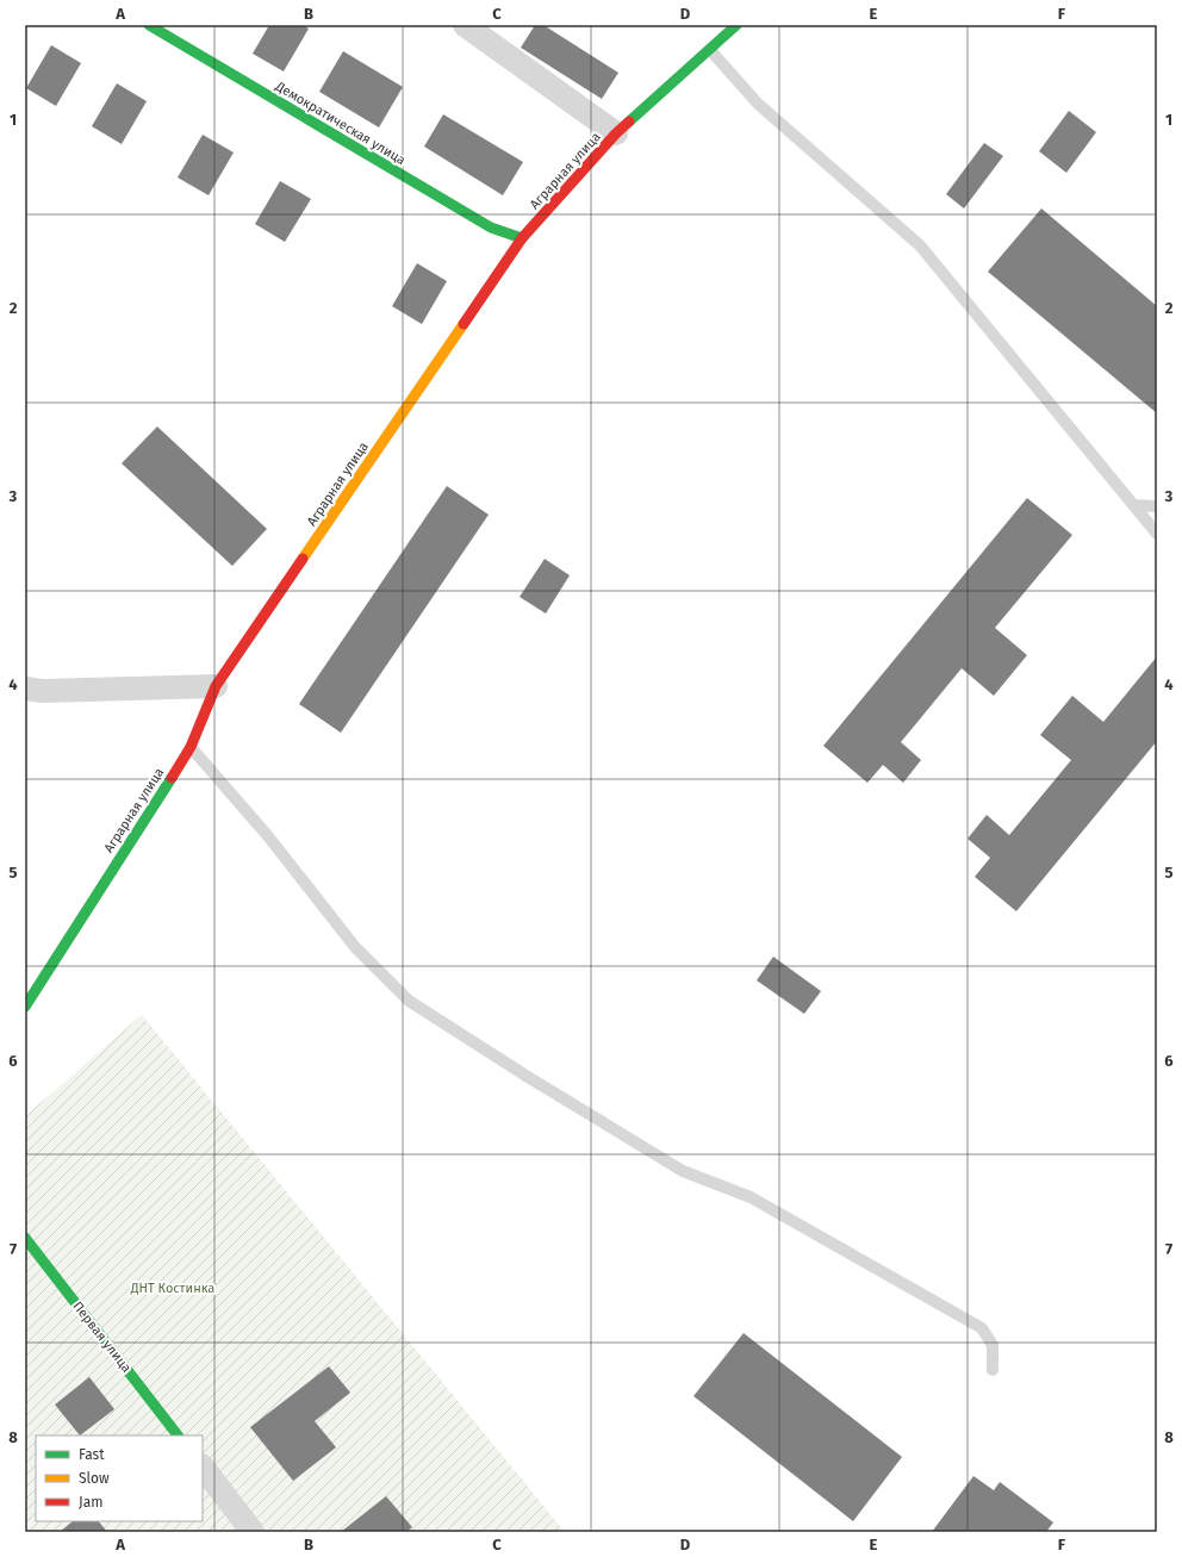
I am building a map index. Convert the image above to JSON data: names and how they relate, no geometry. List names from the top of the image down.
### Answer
{
  "streets": {
    "street": ["Демократическая улица", "Аграрная улица", "Первая улица"]
  },
  "crossings": [
    ["Демократическая улица", "Аграрная улица"]
  ],
  "parks": ["ДНТ Костинка"],
  "legend": ["Fast", "Slow", "Jam"],
  "grid": {
    "columns": [
      "A",
      "B",
      "C",
      "D",
      "E",
      "F"
    ],
    "rows": [
      "1",
      "2",
      "3",
      "4",
      "5",
      "6",
      "7",
      "8"
    ]
  }
}
